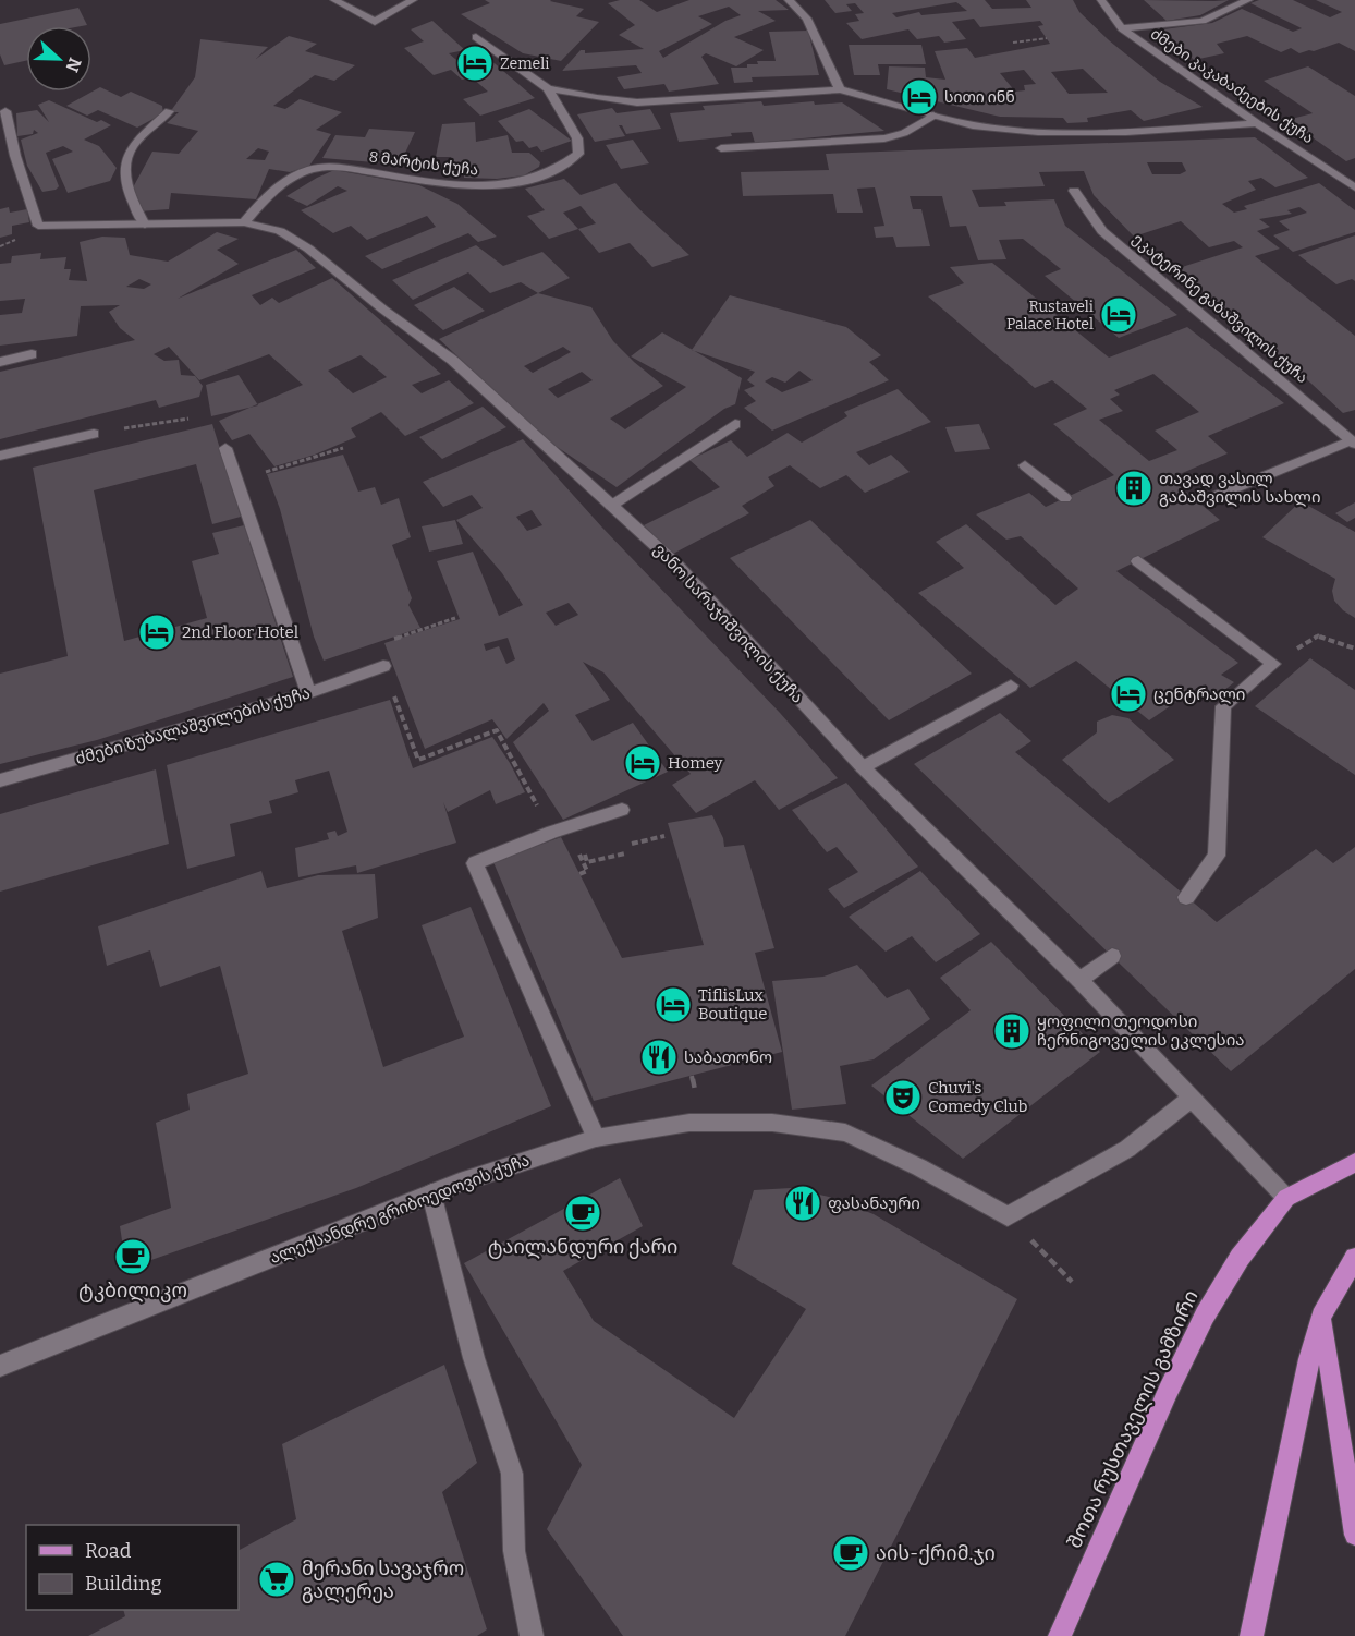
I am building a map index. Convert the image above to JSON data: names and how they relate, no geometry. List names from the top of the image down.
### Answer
{
  "streets": {
    "main road": ["შოთა რუსთაველის გამზირი"],
    "street": [
      "ძმები კაკაბაძეების ქუჩა",
      "8 მარტის ქუჩა",
      "ეკატერინე გაბაშვილის ქუჩა",
      "ვანო სარაჯიშვილის ქუჩა",
      "ძმები ზუბალაშვილების ქუჩა",
      "ალექსანდრე გრიბოედოვის ქუჩა"
    ]
  },
  "crossings": [
    ["8 მარტის ქუჩა", "ვანო სარაჯიშვილის ქუჩა"],
    ["ვანო სარაჯიშვილის ქუჩა", "შოთა რუსთაველის გამზირი"]
  ],
  "places": {
    "hotel": [
      "Zemeli",
      "სითი ინნ",
      "Rustaveli Palace Hotel",
      "2nd Floor Hotel",
      "ცენტრალი",
      "Homey",
      "TiflisLux Boutique"
    ],
    "building": ["თავად ვასილ გაბაშვილის სახლი", "ყოფილი თეოდოსი ჩერნიგოველის ეკლესია"],
    "restaurant": ["საბათონო", "ფასანაური"],
    "theatre": ["Chuvi's Comedy Club"],
    "cafe": ["ტაილანდური ქარი", "ტკბილიკო", "აის-ქრიმ.ჯი"],
    "supermarket": ["მერანი სავაჯრო გალერეა"]
  },
  "legend": ["Road", "Building"],
  "north": "right"
}
